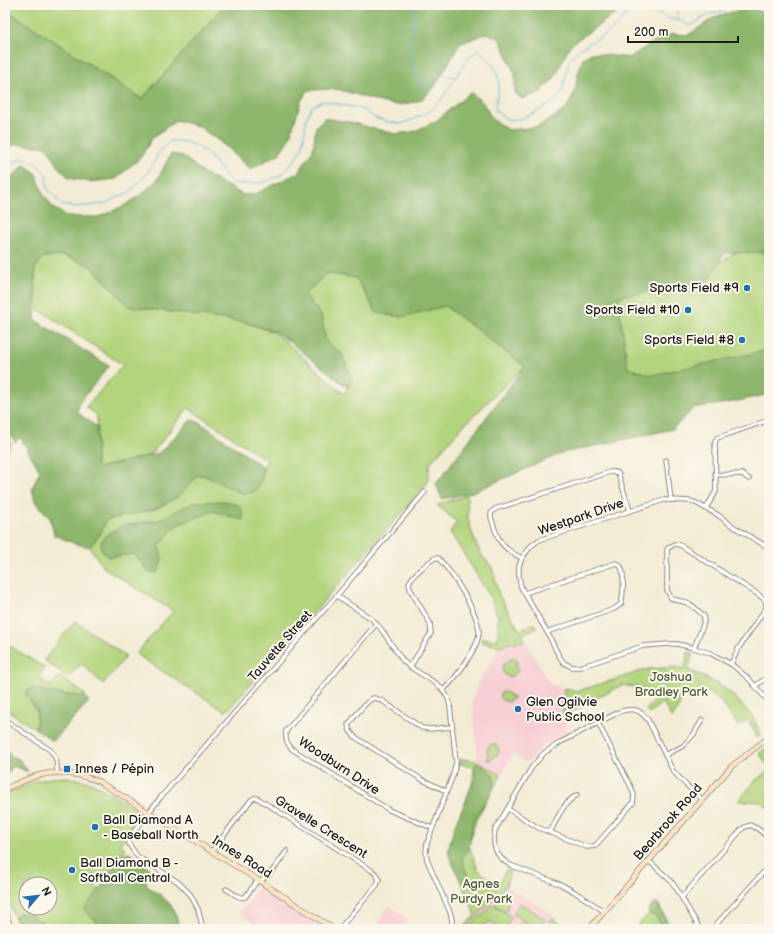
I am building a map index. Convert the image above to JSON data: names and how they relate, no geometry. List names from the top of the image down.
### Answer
{
  "streets": {
    "street": [
      "Westpark Drive",
      "Tauvette Street",
      "Woodburn Drive",
      "Bearbrook Road",
      "Gravelle Crescent",
      "Innes Road"
    ]
  },
  "crossings": [
    ["Tauvette Street", "Innes Road"],
    ["Gravelle Crescent", "Innes Road"]
  ],
  "parks": ["Joshua Bradley Park", "Agnes Purdy Park"],
  "places": {
    "other": [
      "Sports Field #9",
      "Sports Field #10",
      "Sports Field #8",
      "Glen Ogilvie Public School",
      "Ball Diamond A - Baseball North",
      "Ball Diamond B - Softball Central"
    ],
    "transit": ["Innes / Pépin"]
  },
  "scale_bar": "200 m",
  "north": "top right"
}
